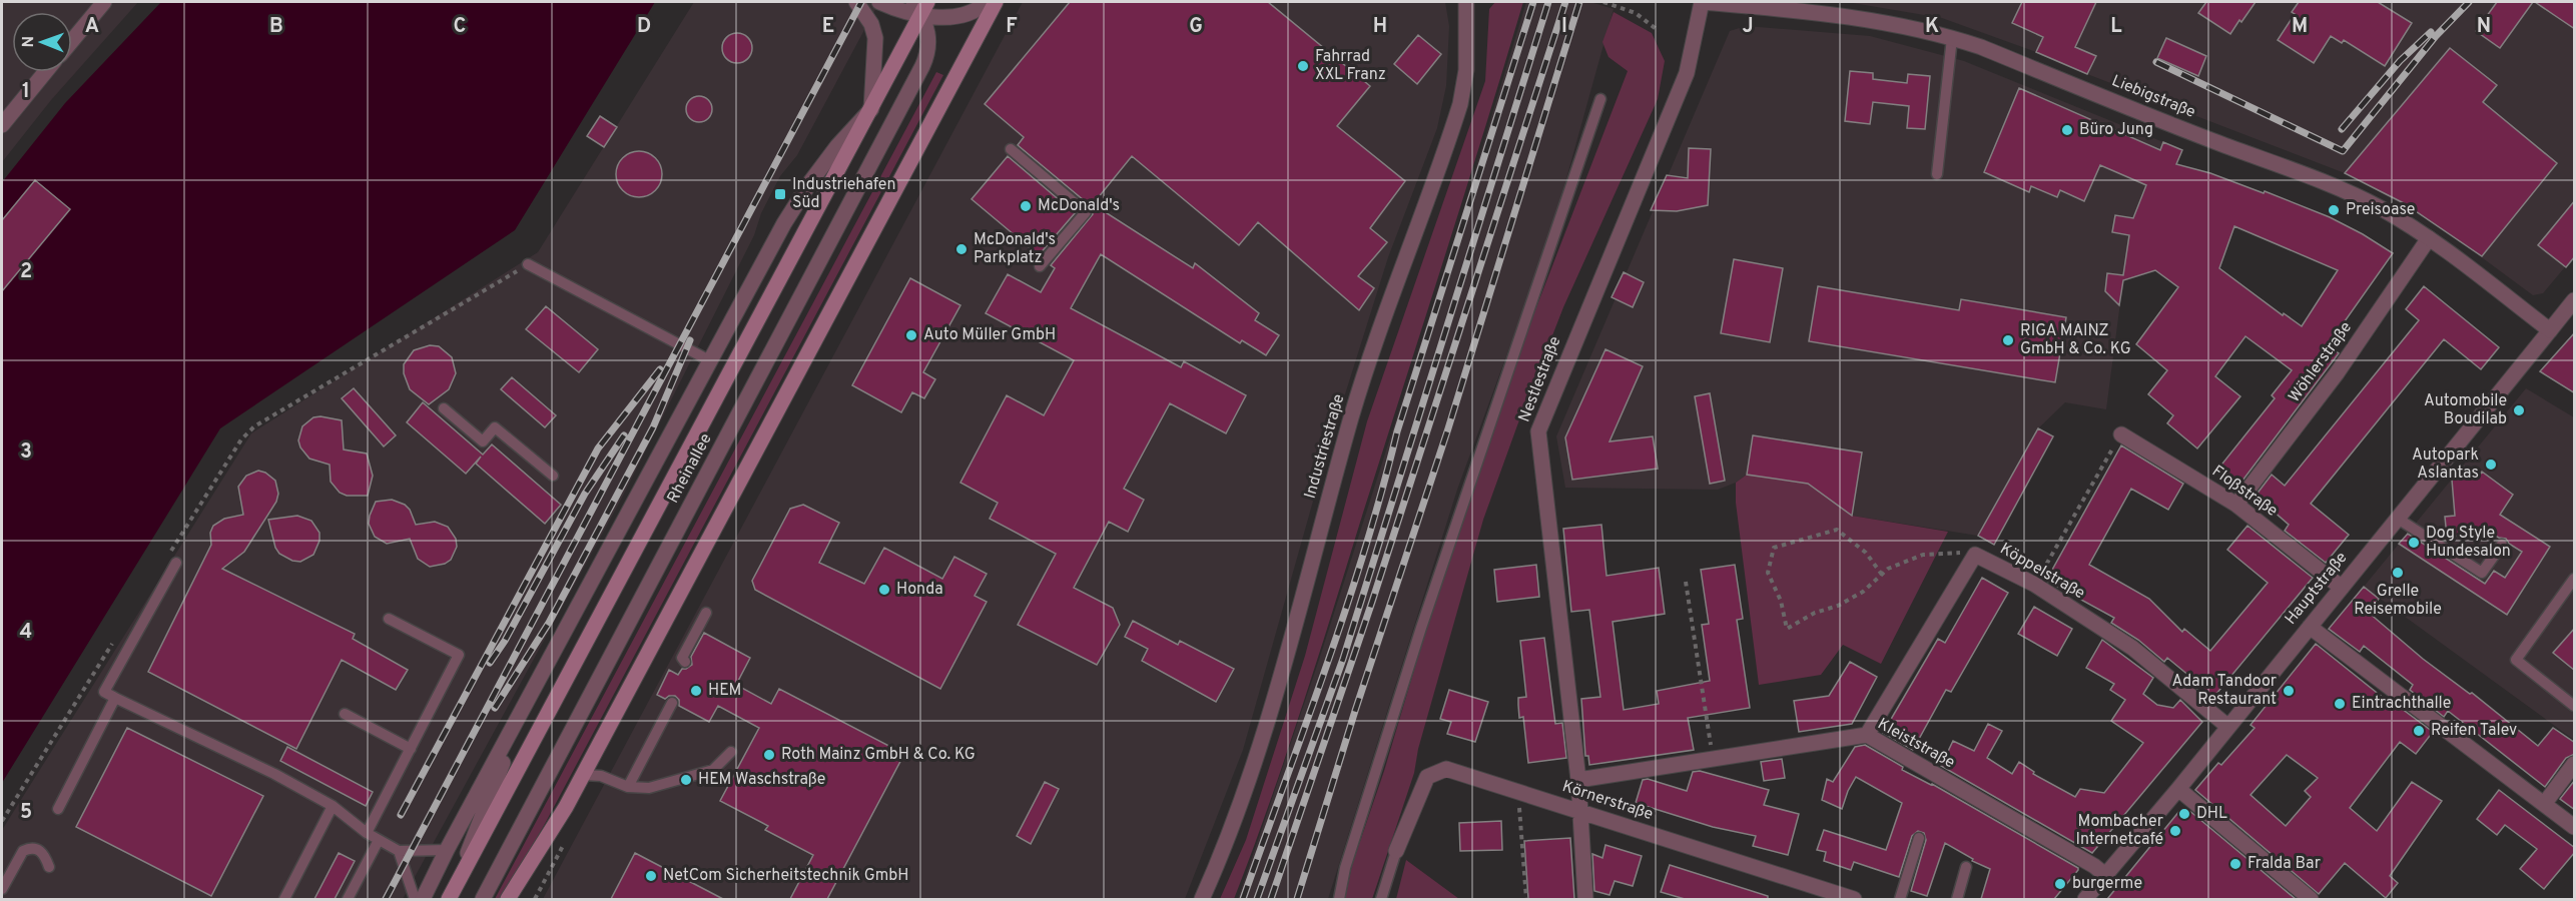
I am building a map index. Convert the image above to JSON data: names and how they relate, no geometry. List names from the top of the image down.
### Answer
{
  "streets": {
    "main road": ["Rheinallee"],
    "street": [
      "Liebigstraße",
      "Wöhlerstraße",
      "Nestlestraße",
      "Industriestraße",
      "Floßstraße",
      "Köppelstraße",
      "Hauptstraße",
      "Kleiststraße",
      "Körnerstraße"
    ]
  },
  "crossings": [
    ["Liebigstraße", "Wöhlerstraße"],
    ["Liebigstraße", "Nestlestraße"],
    ["Liebigstraße", "Hauptstraße"],
    ["Wöhlerstraße", "Floßstraße"],
    ["Nestlestraße", "Kleiststraße"],
    ["Nestlestraße", "Körnerstraße"],
    ["Floßstraße", "Hauptstraße"],
    ["Köppelstraße", "Hauptstraße"],
    ["Köppelstraße", "Kleiststraße"],
    ["Hauptstraße", "Kleiststraße"]
  ],
  "places": {
    "other": [
      "Fahrrad XXL Franz",
      "Büro Jung",
      "McDonald's",
      "Preisoase",
      "McDonald's Parkplatz",
      "Auto Müller GmbH",
      "RIGA MAINZ GmbH & Co. KG",
      "Automobile Boudilab",
      "Autopark Aslantas",
      "Dog Style Hundesalon",
      "Grelle Reisemobile",
      "Honda",
      "HEM",
      "Adam Tandoor Restaurant",
      "Eintrachthalle",
      "Reifen Talev",
      "Roth Mainz GmbH & Co. KG",
      "HEM Waschstraße",
      "DHL",
      "Mombacher Internetcafé",
      "Fralda Bar",
      "NetCom Sicherheitstechnik GmbH",
      "burgerme"
    ],
    "transit": ["Industriehafen Süd"]
  },
  "north": "left",
  "grid": {
    "columns": [
      "A",
      "B",
      "C",
      "D",
      "E",
      "F",
      "G",
      "H",
      "I",
      "J",
      "K",
      "L",
      "M",
      "N"
    ],
    "rows": [
      "1",
      "2",
      "3",
      "4",
      "5"
    ]
  }
}
